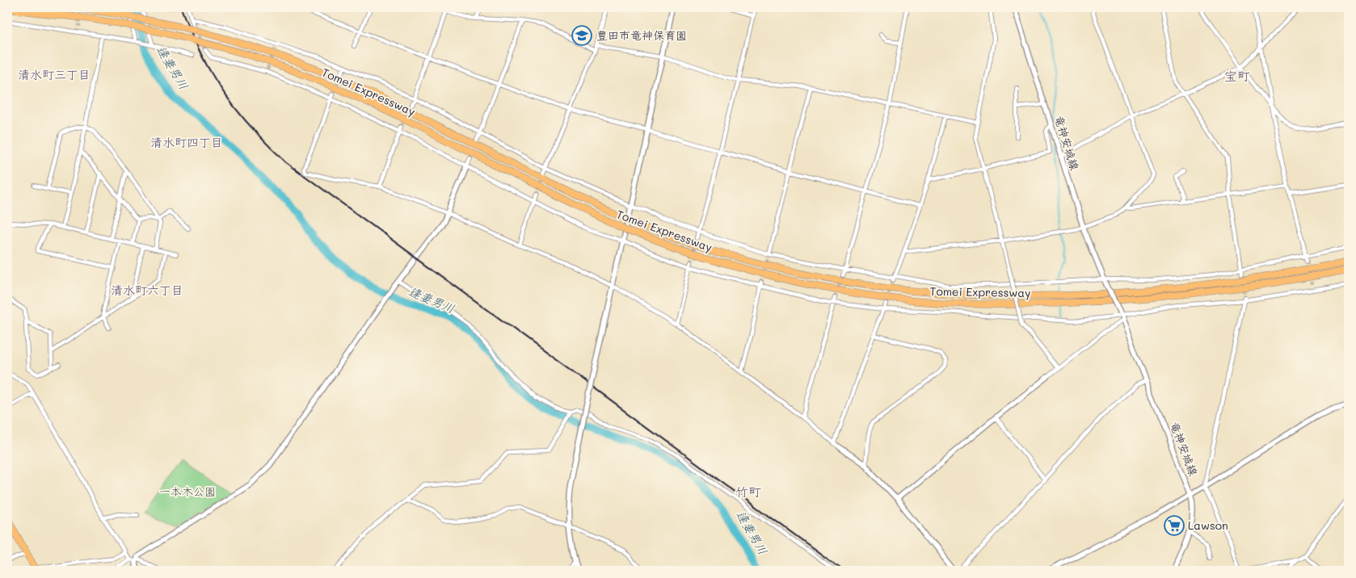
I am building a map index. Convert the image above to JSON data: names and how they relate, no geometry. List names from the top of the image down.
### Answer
{
  "streets": {
    "highway": ["Tomei Expressway"],
    "street": ["竜神安城線"]
  },
  "districts": [
    "清水町三丁目",
    "宝町",
    "清水町四丁目",
    "清水町六丁目",
    "竹町"
  ],
  "water": ["逢妻男川"],
  "parks": ["一本木公園"],
  "places": {
    "school or university": ["豊田市竜神保育園"],
    "supermarket": ["Lawson"]
  }
}
